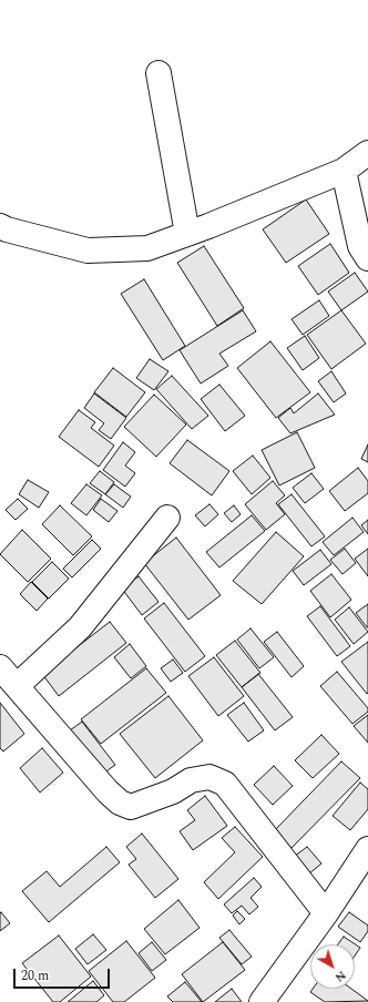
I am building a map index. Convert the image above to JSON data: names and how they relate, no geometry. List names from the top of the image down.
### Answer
{
  "scale_bar": "20 m",
  "north": "bottom right"
}
